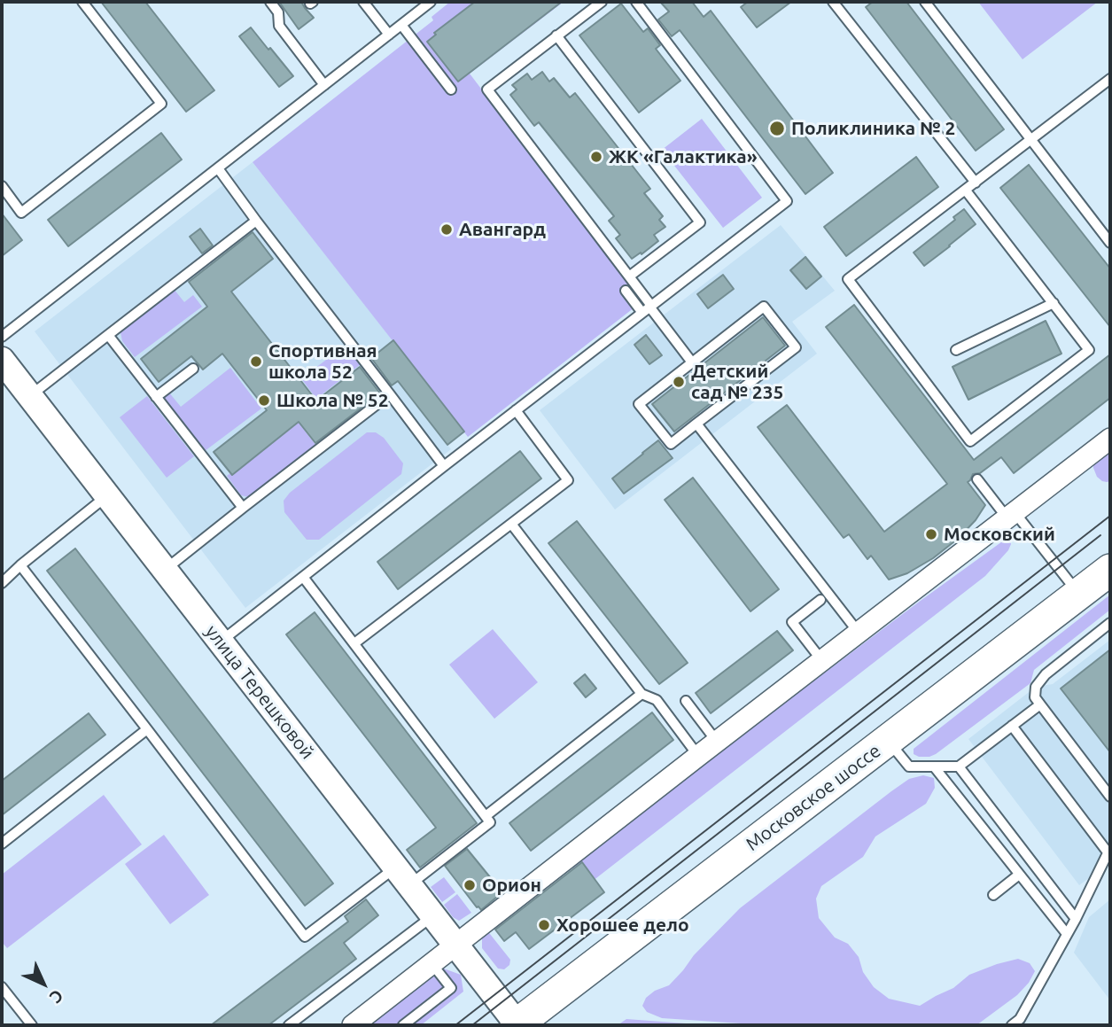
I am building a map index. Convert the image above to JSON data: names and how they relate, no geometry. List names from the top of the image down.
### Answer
{
  "streets": {
    "main road": ["Московское шоссе"],
    "street": ["улица Терешковой"]
  },
  "crossings": [
    ["улица Терешковой", "Московское шоссе"]
  ],
  "places": [
    "Поликлиника № 2",
    "ЖК «Галактика»",
    "Авангард",
    "Спортивная школа 52",
    "Детский сад № 235",
    "Школа № 52",
    "Московский",
    "Орион",
    "Хорошее дело"
  ],
  "north": "bottom right"
}
